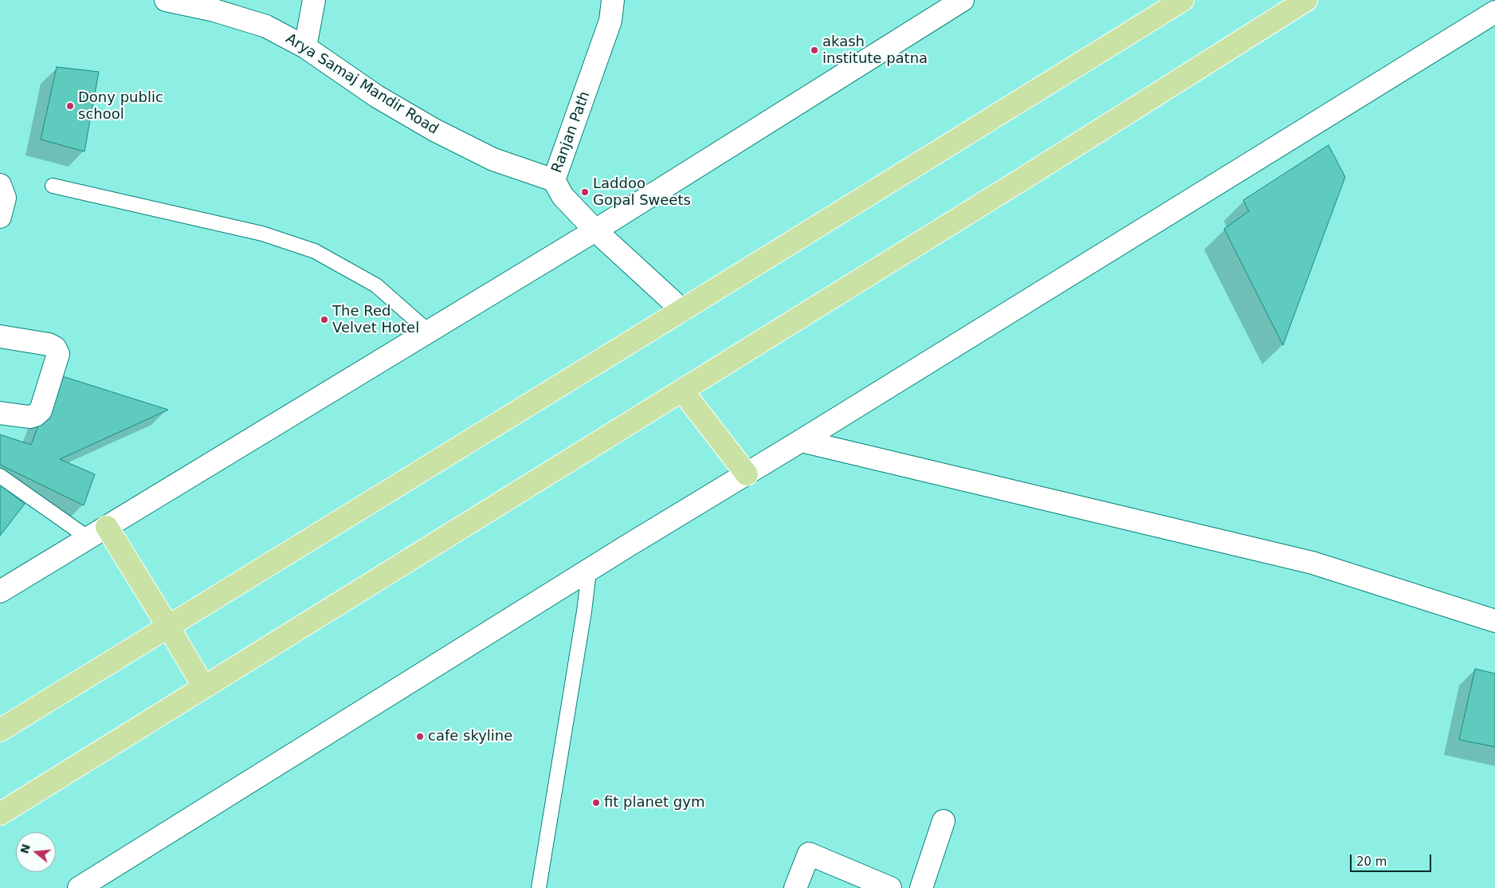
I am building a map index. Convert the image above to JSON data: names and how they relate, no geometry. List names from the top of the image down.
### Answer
{
  "streets": {
    "street": ["Arya Samaj Mandir Road", "Ranjan Path"]
  },
  "crossings": [
    ["Arya Samaj Mandir Road", "Ranjan Path"]
  ],
  "places": [
    "akash institute patna",
    "Dony public school",
    "Laddoo Gopal Sweets",
    "The Red Velvet Hotel",
    "cafe skyline",
    "fit planet gym"
  ],
  "scale_bar": "20 m",
  "north": "left"
}
